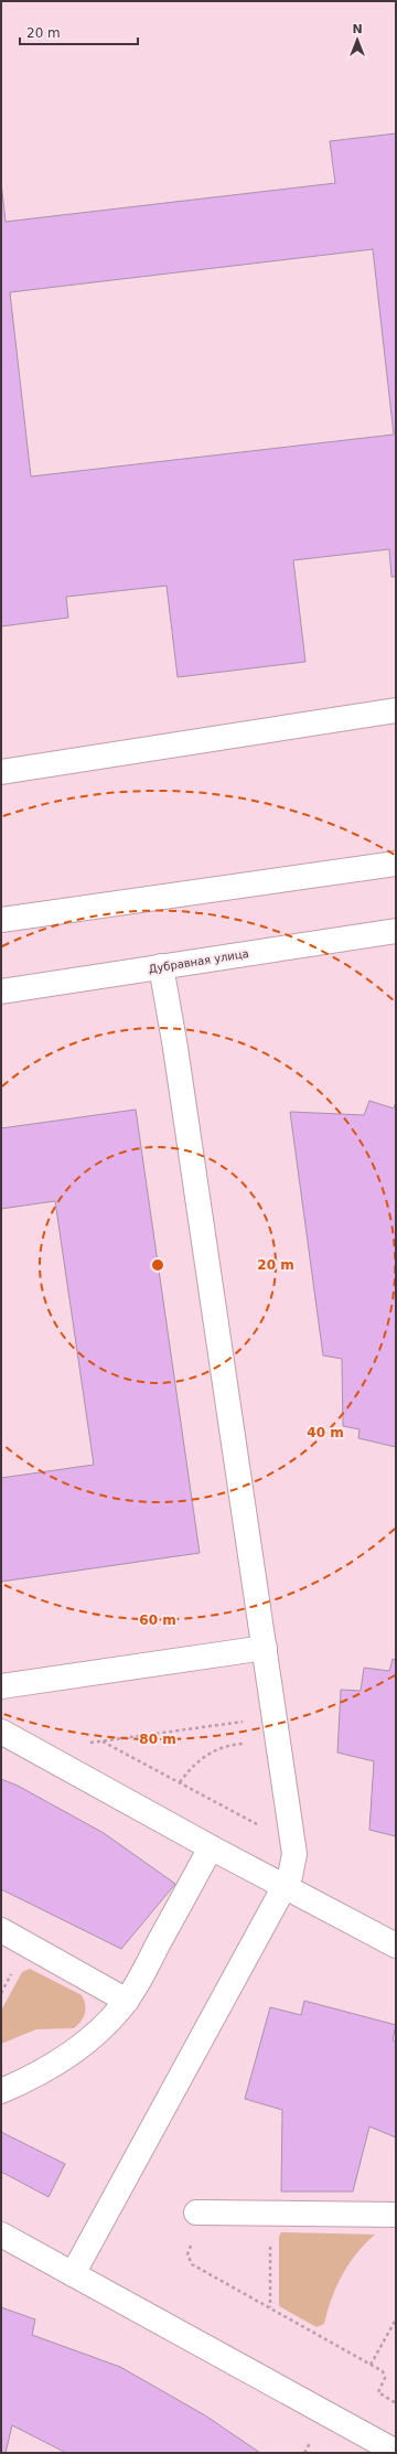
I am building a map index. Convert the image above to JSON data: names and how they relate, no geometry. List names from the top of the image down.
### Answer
{
  "streets": {
    "street": ["Дубравная улица"]
  },
  "scale_bar": "20 m",
  "north": "top",
  "rings": [
    "20 m",
    "40 m",
    "60 m",
    "80 m"
  ]
}
